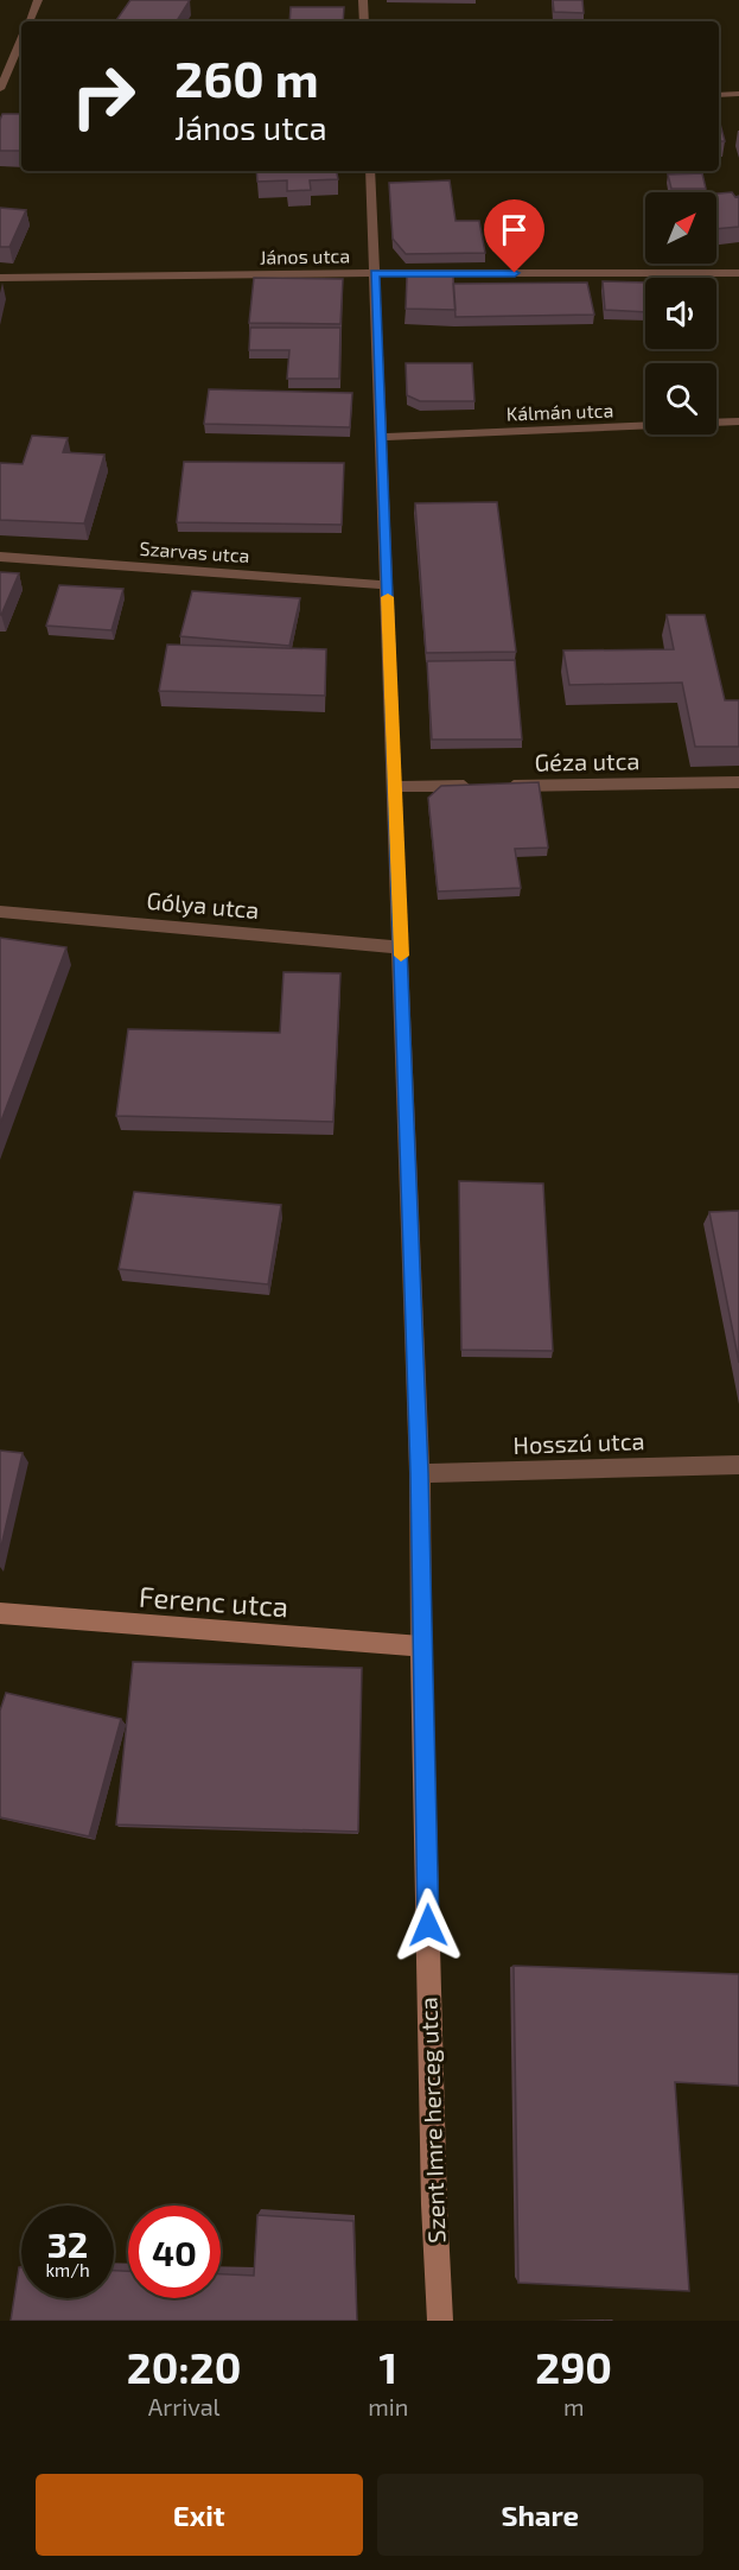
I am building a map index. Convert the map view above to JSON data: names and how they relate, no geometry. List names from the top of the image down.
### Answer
{
  "streets": {
    "street": [
      "János utca",
      "Kálmán utca",
      "Szarvas utca",
      "Géza utca",
      "Gólya utca",
      "Hosszú utca",
      "Ferenc utca",
      "Szent Imre herceg utca"
    ]
  },
  "crossings": [
    ["János utca", "Szent Imre herceg utca"],
    ["Kálmán utca", "Szent Imre herceg utca"],
    ["Szarvas utca", "Szent Imre herceg utca"],
    ["Gólya utca", "Szent Imre herceg utca"],
    ["Hosszú utca", "Szent Imre herceg utca"],
    ["Ferenc utca", "Szent Imre herceg utca"]
  ],
  "north": "top right",
  "page": {
    "turn": ["260 m", "János utca"],
    "speed": "32 km/h",
    "limit": "40",
    "eta": [
      "20:20",
      "Arrival",
      "1",
      "min",
      "290",
      "m"
    ],
    "buttons": ["Exit", "Share"]
  }
}
